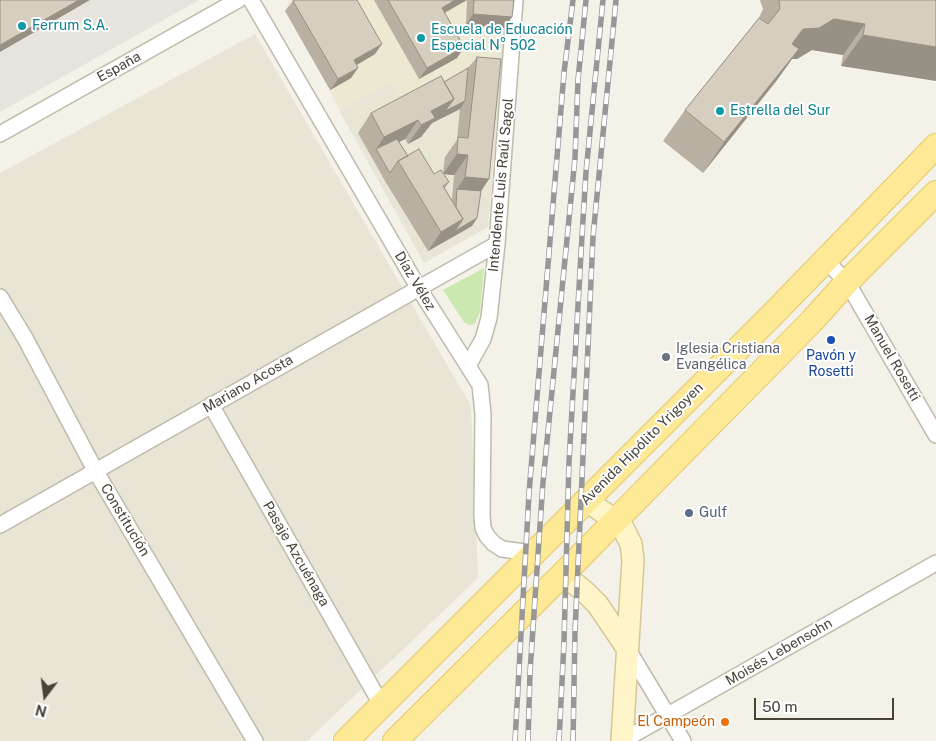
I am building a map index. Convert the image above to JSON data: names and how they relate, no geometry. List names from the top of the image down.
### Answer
{
  "streets": {
    "main road": ["Avenida Hipólito Yrigoyen"],
    "street": [
      "España",
      "Intendente Luis Raúl Sagol",
      "Díaz Vélez",
      "Manuel Rosetti",
      "Mariano Acosta",
      "Constitución",
      "Pasaje Azcuénaga",
      "Moisés Lebensohn"
    ]
  },
  "crossings": [
    ["Intendente Luis Raúl Sagol", "Díaz Vélez"],
    ["Intendente Luis Raúl Sagol", "Mariano Acosta"],
    ["Díaz Vélez", "Mariano Acosta"],
    ["Díaz Vélez", "Avenida Hipólito Yrigoyen"],
    ["Manuel Rosetti", "Avenida Hipólito Yrigoyen"],
    ["Mariano Acosta", "Constitución"],
    ["Mariano Acosta", "Pasaje Azcuénaga"],
    ["Avenida Hipólito Yrigoyen", "Pasaje Azcuénaga"]
  ],
  "places": [
    "Ferrum S.A.",
    "Escuela de Educación Especial N° 502",
    "Estrella del Sur",
    "Pavón y Rosetti",
    "Iglesia Cristiana Evangélica",
    "Gulf",
    "El Campeón"
  ],
  "scale_bar": "50 m",
  "north": "bottom"
}
